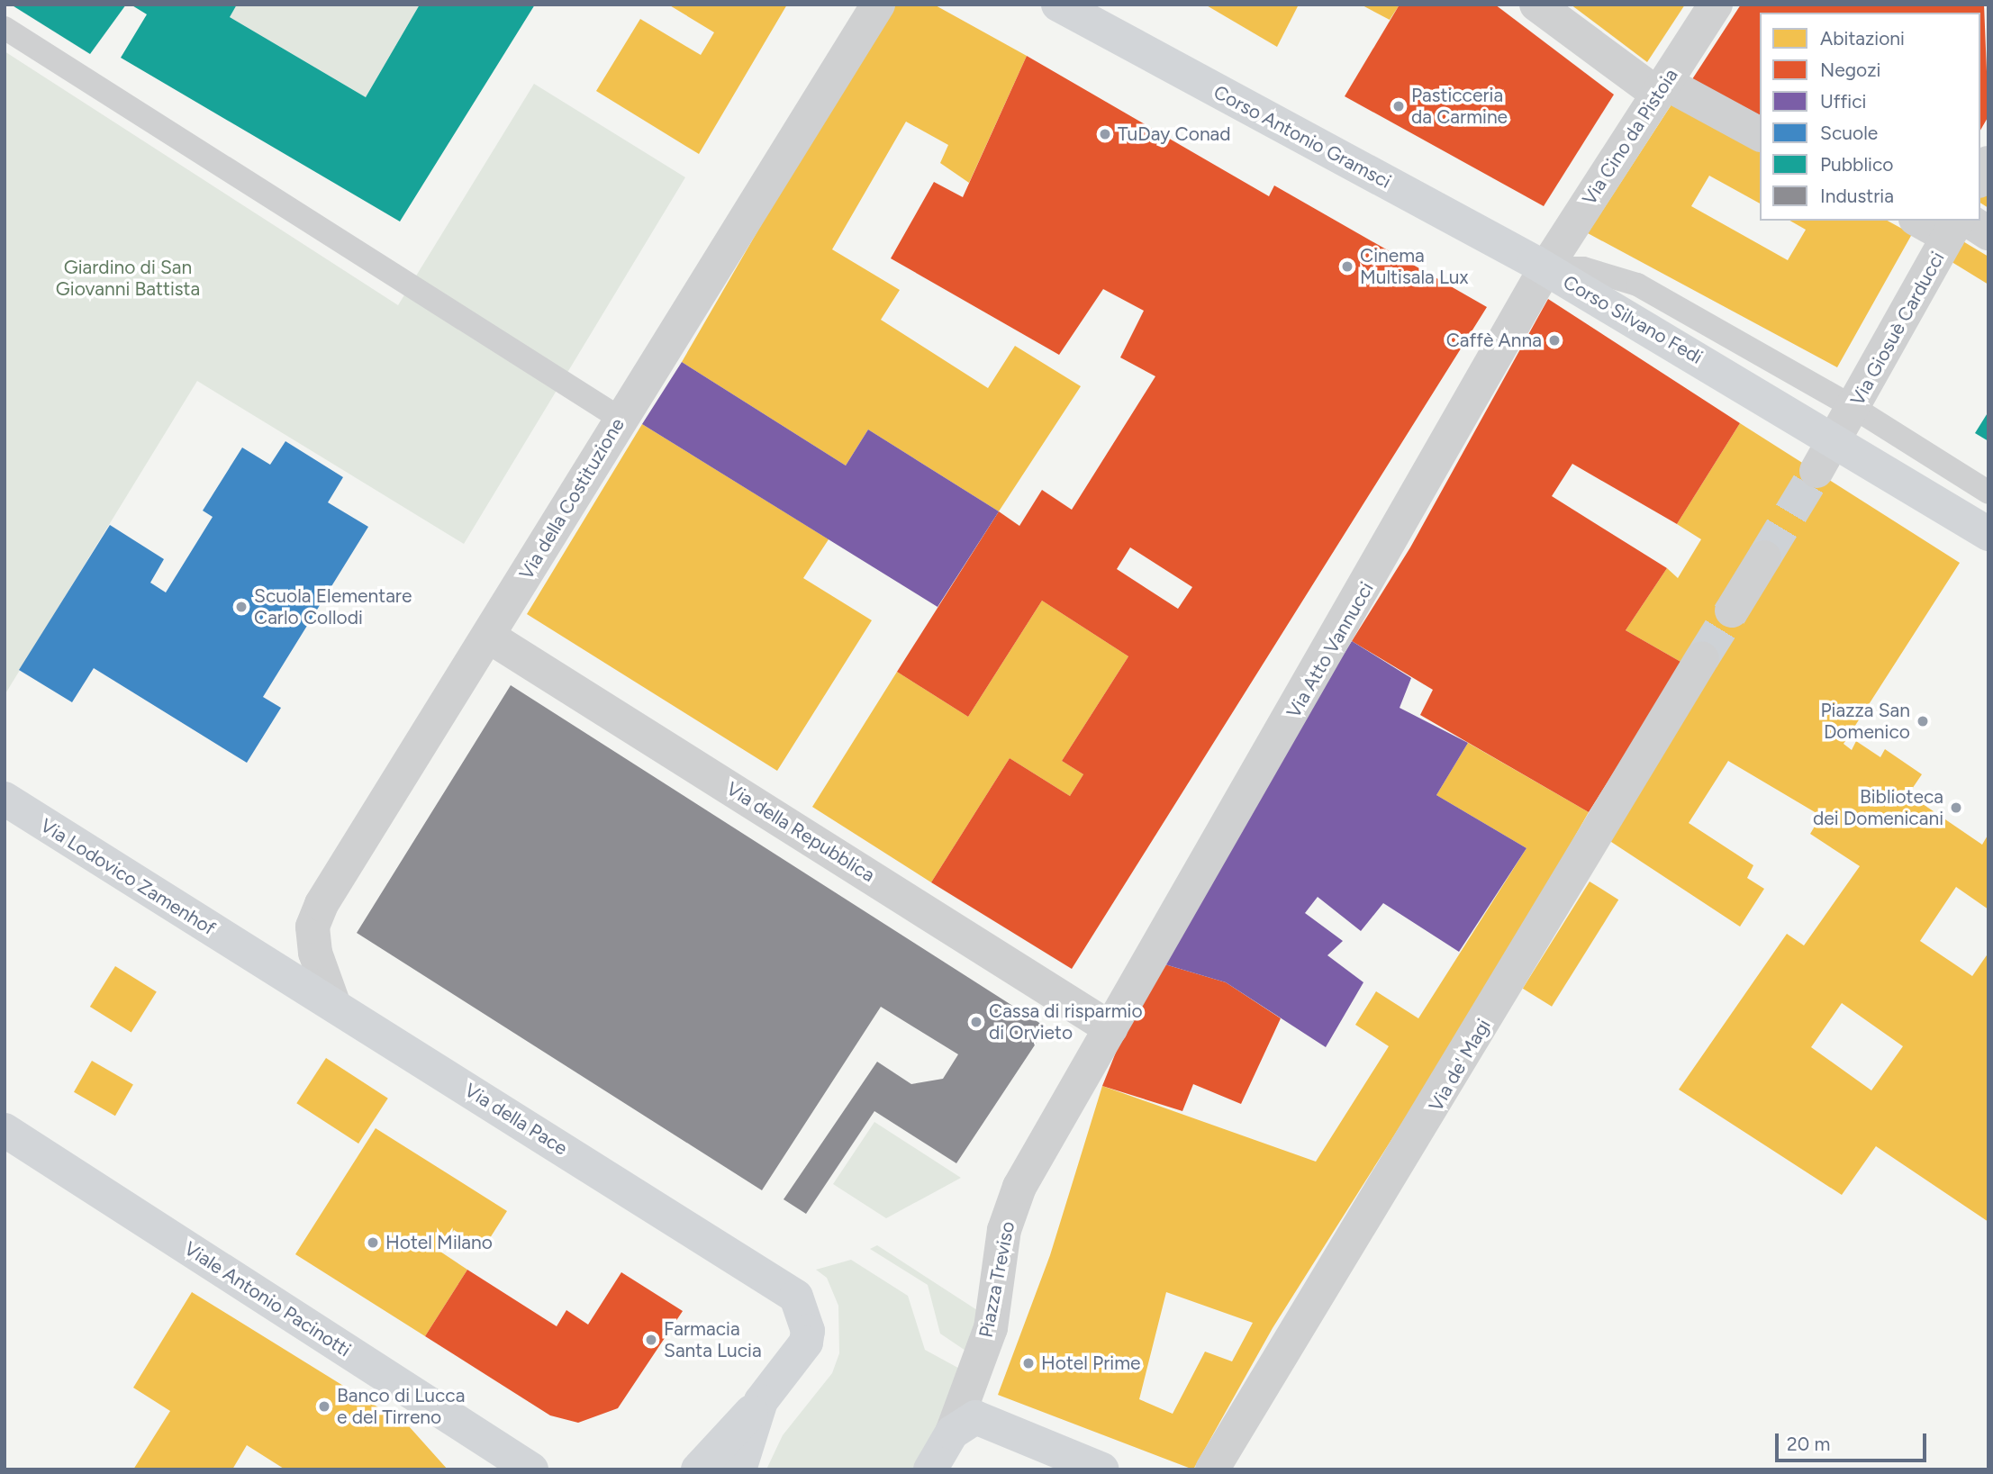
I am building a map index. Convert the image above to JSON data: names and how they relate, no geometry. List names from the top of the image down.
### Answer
{
  "streets": {
    "street": [
      "Corso Antonio Gramsci",
      "Via Cino da Pistoia",
      "Corso Silvano Fedi",
      "Via Giosuè Carducci",
      "Via della Costituzione",
      "Via Atto Vannucci",
      "Via della Repubblica",
      "Via Lodovico Zamenhof",
      "Via de' Magi",
      "Via della Pace",
      "Piazza Treviso",
      "Viale Antonio Pacinotti"
    ]
  },
  "crossings": [
    ["Corso Antonio Gramsci", "Via Cino da Pistoia"],
    ["Corso Antonio Gramsci", "Corso Silvano Fedi"],
    ["Corso Antonio Gramsci", "Via Atto Vannucci"],
    ["Via Cino da Pistoia", "Corso Silvano Fedi"],
    ["Via Cino da Pistoia", "Via Atto Vannucci"],
    ["Corso Silvano Fedi", "Via Giosuè Carducci"],
    ["Corso Silvano Fedi", "Via Atto Vannucci"],
    ["Via della Costituzione", "Via della Repubblica"],
    ["Via della Costituzione", "Via della Pace"],
    ["Via Atto Vannucci", "Via della Repubblica"],
    ["Via Atto Vannucci", "Piazza Treviso"],
    ["Via della Repubblica", "Piazza Treviso"],
    ["Via Lodovico Zamenhof", "Via della Pace"]
  ],
  "parks": ["Giardino di San Giovanni Battista"],
  "places": [
    "Pasticceria da Carmine",
    "TuDay Conad",
    "Cinema Multisala Lux",
    "Caffè Anna",
    "Scuola Elementare Carlo Collodi",
    "Piazza San Domenico",
    "Biblioteca dei Domenicani",
    "Cassa di risparmio di Orvieto",
    "Hotel Milano",
    "Farmacia Santa Lucia",
    "Hotel Prime",
    "Banco di Lucca e del Tirreno"
  ],
  "legend": [
    "Abitazioni",
    "Negozi",
    "Uffici",
    "Scuole",
    "Pubblico",
    "Industria"
  ],
  "scale_bar": "20 m"
}
